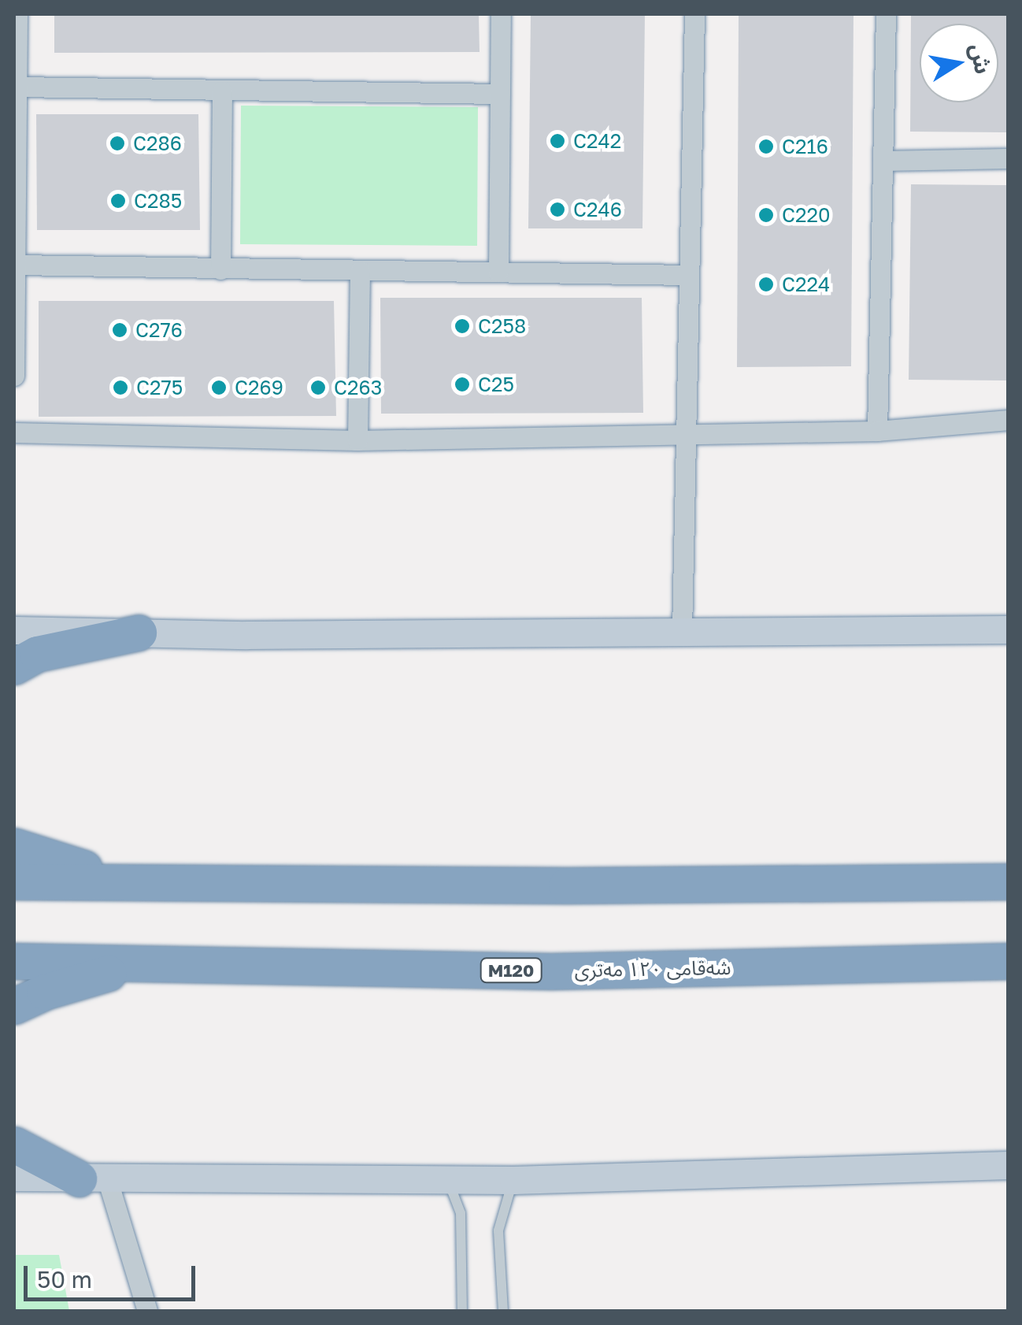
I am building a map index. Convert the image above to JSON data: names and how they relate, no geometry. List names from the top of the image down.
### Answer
{
  "streets": {
    "highway": ["شەقامی ١٢٠ مەتری", "M120"]
  },
  "places": [
    "C242",
    "C286",
    "C216",
    "C285",
    "C246",
    "C220",
    "C224",
    "C258",
    "C276",
    "C25",
    "C275",
    "C269",
    "C263"
  ],
  "scale_bar": "50 m",
  "north": "right"
}
